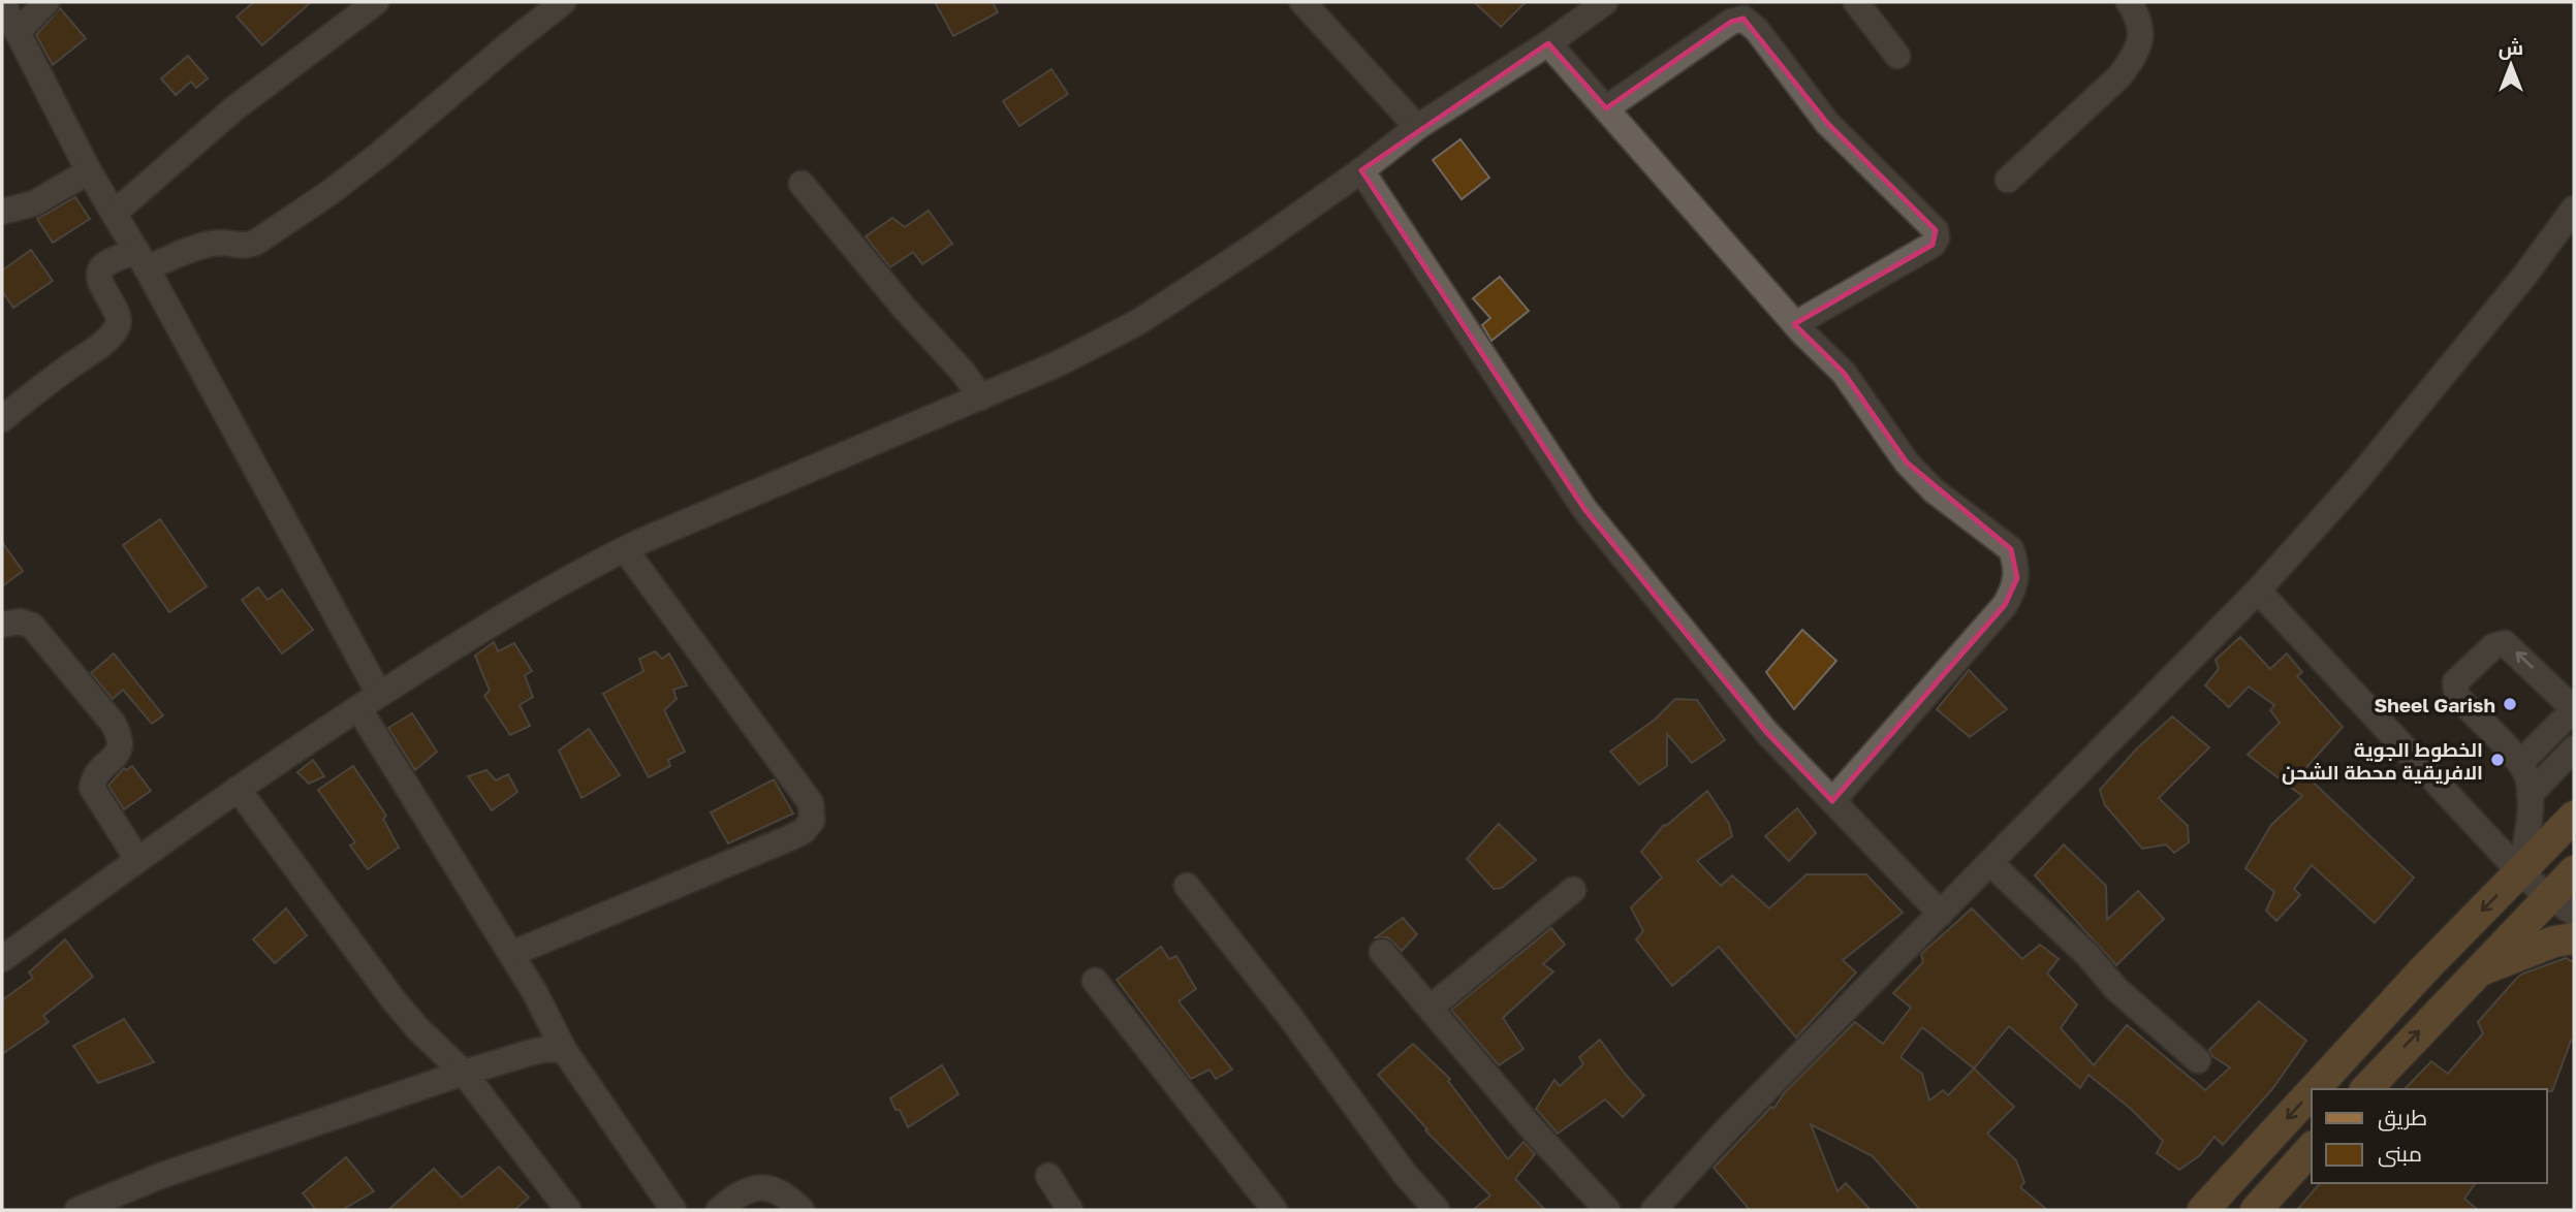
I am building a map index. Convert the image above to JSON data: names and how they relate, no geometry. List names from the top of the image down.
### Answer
{
  "places": ["Sheel Garish", "الخطوط الجوية الافريقية محطة الشحن"],
  "legend": ["طريق", "مبنى"],
  "north": "top"
}
